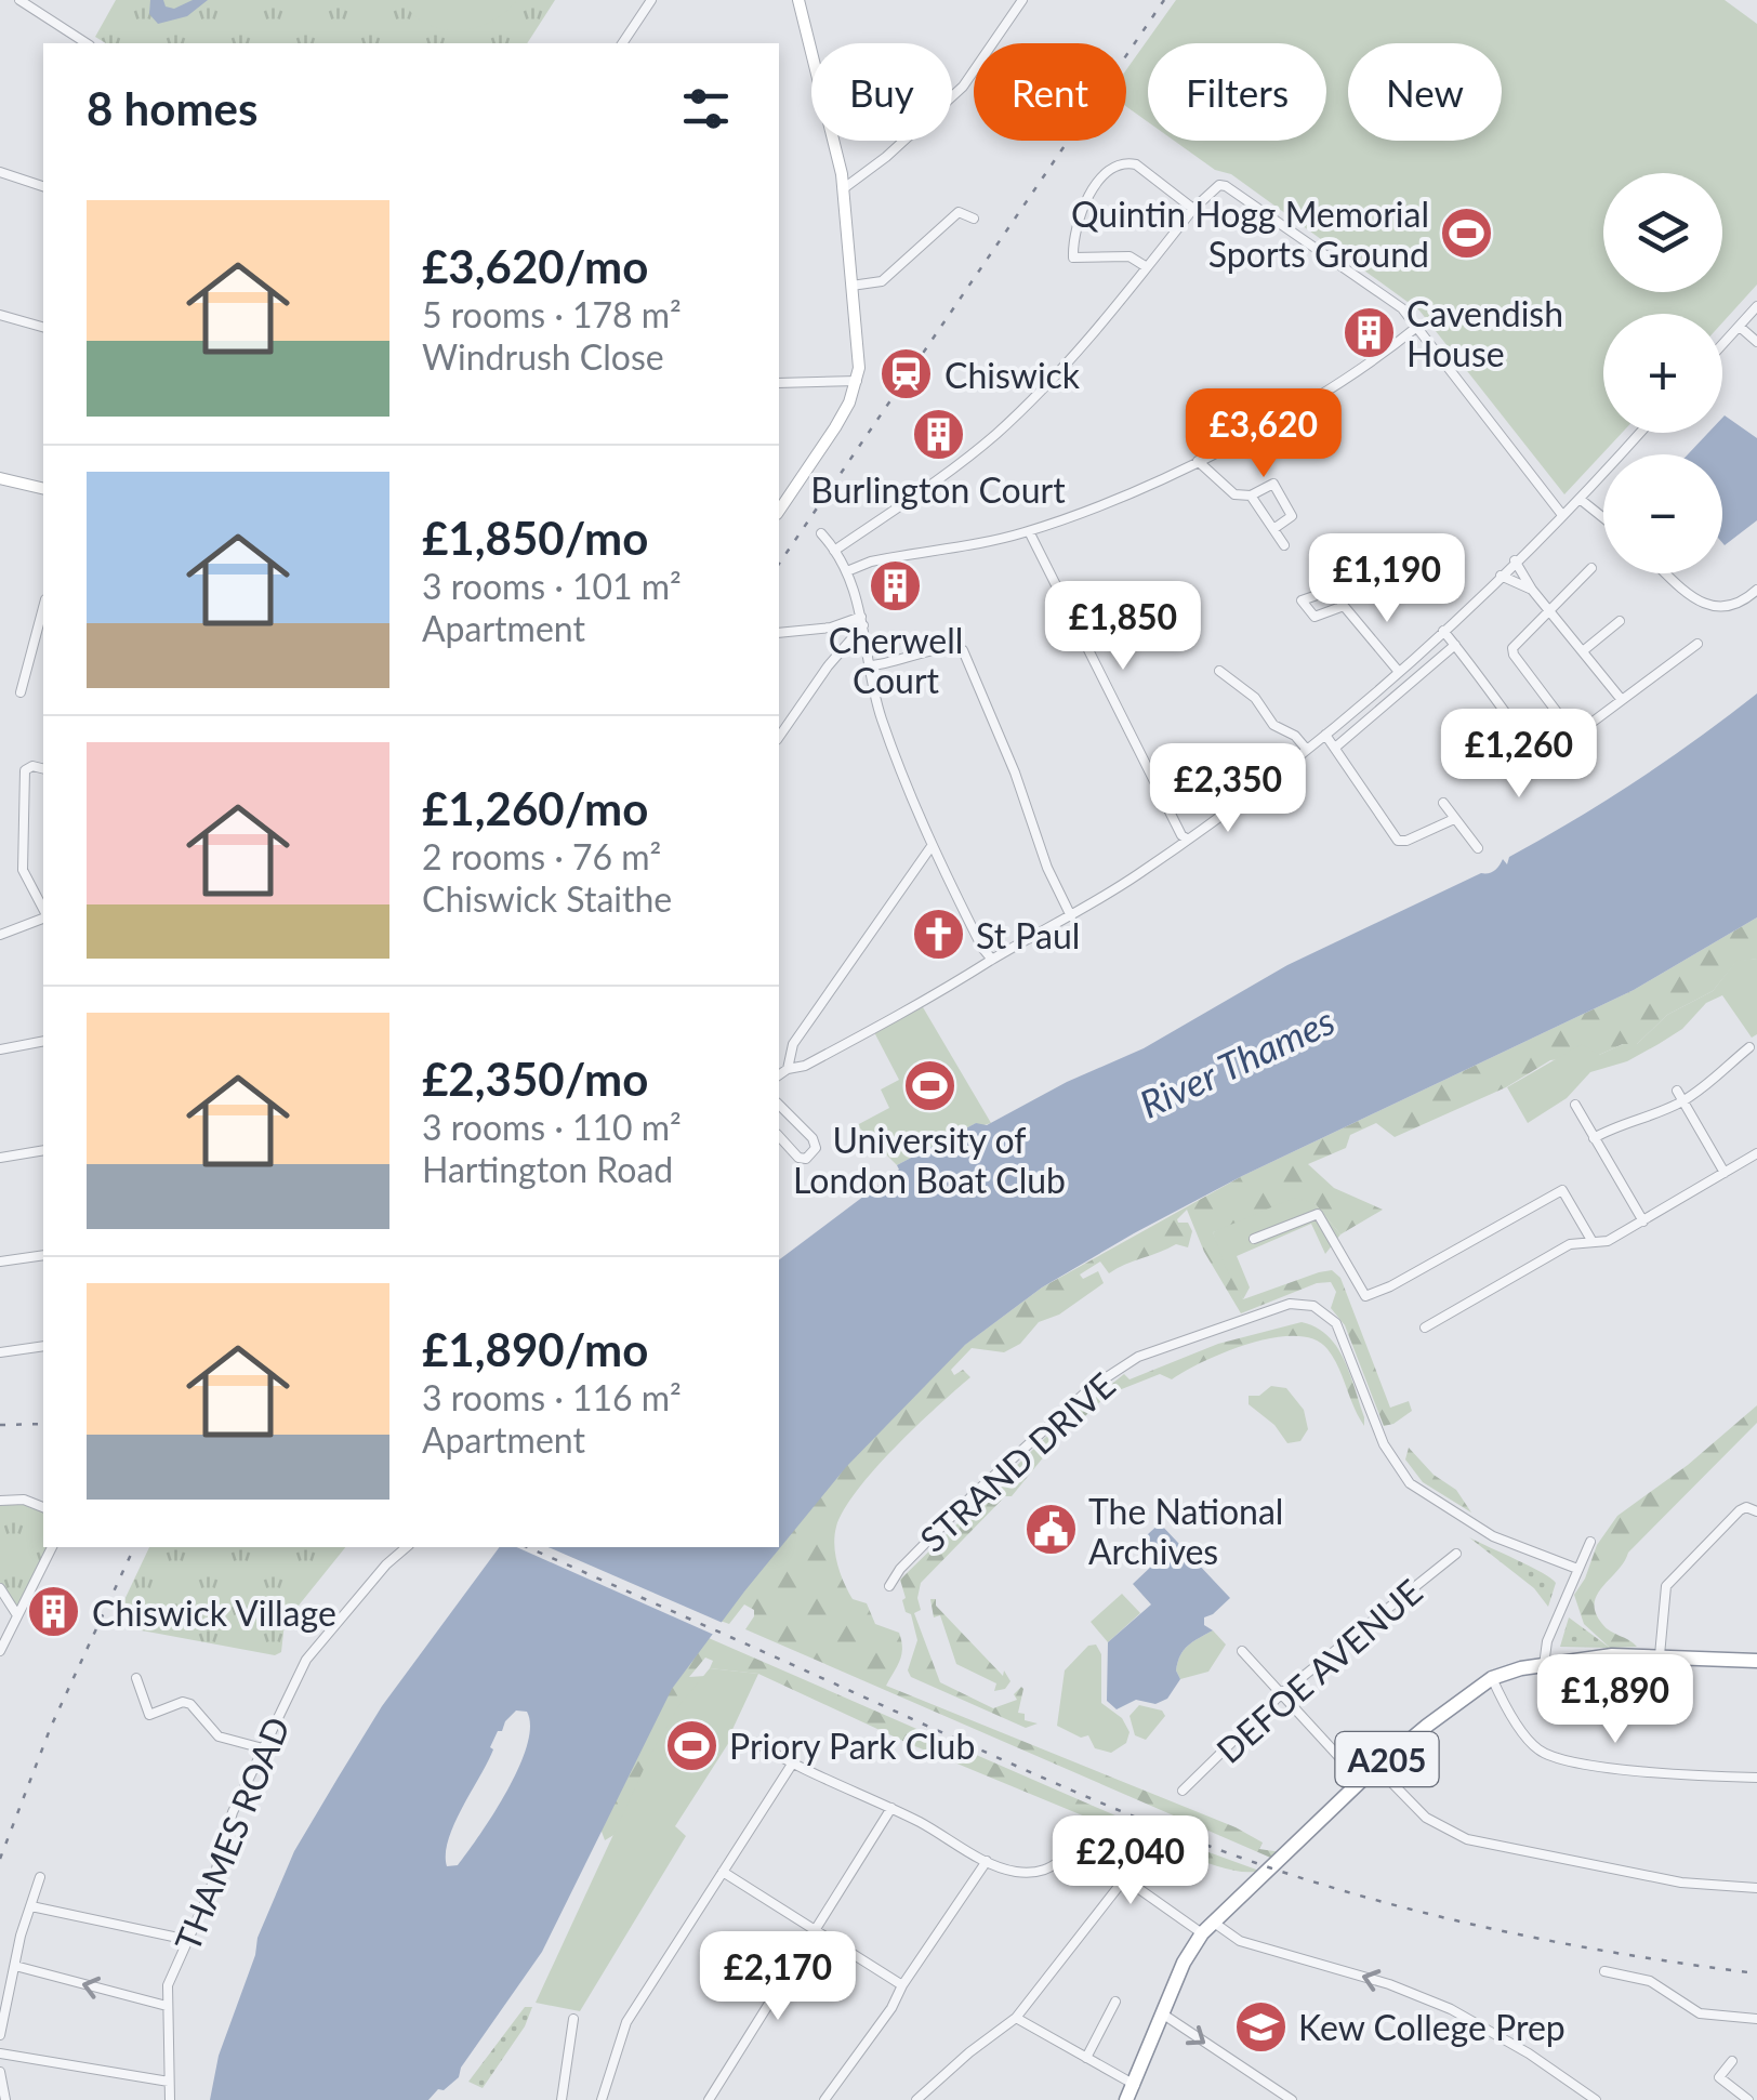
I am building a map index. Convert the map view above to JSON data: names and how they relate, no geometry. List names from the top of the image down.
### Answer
{
  "streets": {
    "highway": ["A205"],
    "street": ["STRAND DRIVE", "DEFOE AVENUE", "THAMES ROAD"]
  },
  "water": ["River Thames"],
  "places": {
    "sports": ["Quintin Hogg Memorial Sports Ground", "University of London Boat Club", "Priory Park Club"],
    "building": [
      "Cavendish House",
      "Burlington Court",
      "Cherwell Court",
      "Chiswick Village"
    ],
    "station": ["Chiswick"],
    "church": ["St Paul"],
    "public building": ["The National Archives"],
    "school or university": ["Kew College Prep"]
  },
  "page": {
    "chip": [
      "Buy",
      "Rent",
      "Filters",
      "New"
    ],
    "heading": "8 homes",
    "map_buttons": ["+", "−"],
    "list": [
      {
        "name": "£3,620/mo",
        "note": "5 rooms · 178 m² · Windrush Close"
      },
      {
        "name": "£1,850/mo",
        "note": "3 rooms · 101 m² · Apartment"
      },
      {
        "name": "£1,260/mo",
        "note": "2 rooms · 76 m² · Chiswick Staithe"
      },
      {
        "name": "£2,350/mo",
        "note": "3 rooms · 110 m² · Hartington Road"
      },
      {
        "name": "£1,890/mo",
        "note": "3 rooms · 116 m² · Apartment"
      }
    ],
    "price": [
      "£3,620",
      "£1,190",
      "£1,850",
      "£1,260",
      "£2,350",
      "£1,890",
      "£2,040",
      "£2,170"
    ]
  }
}
